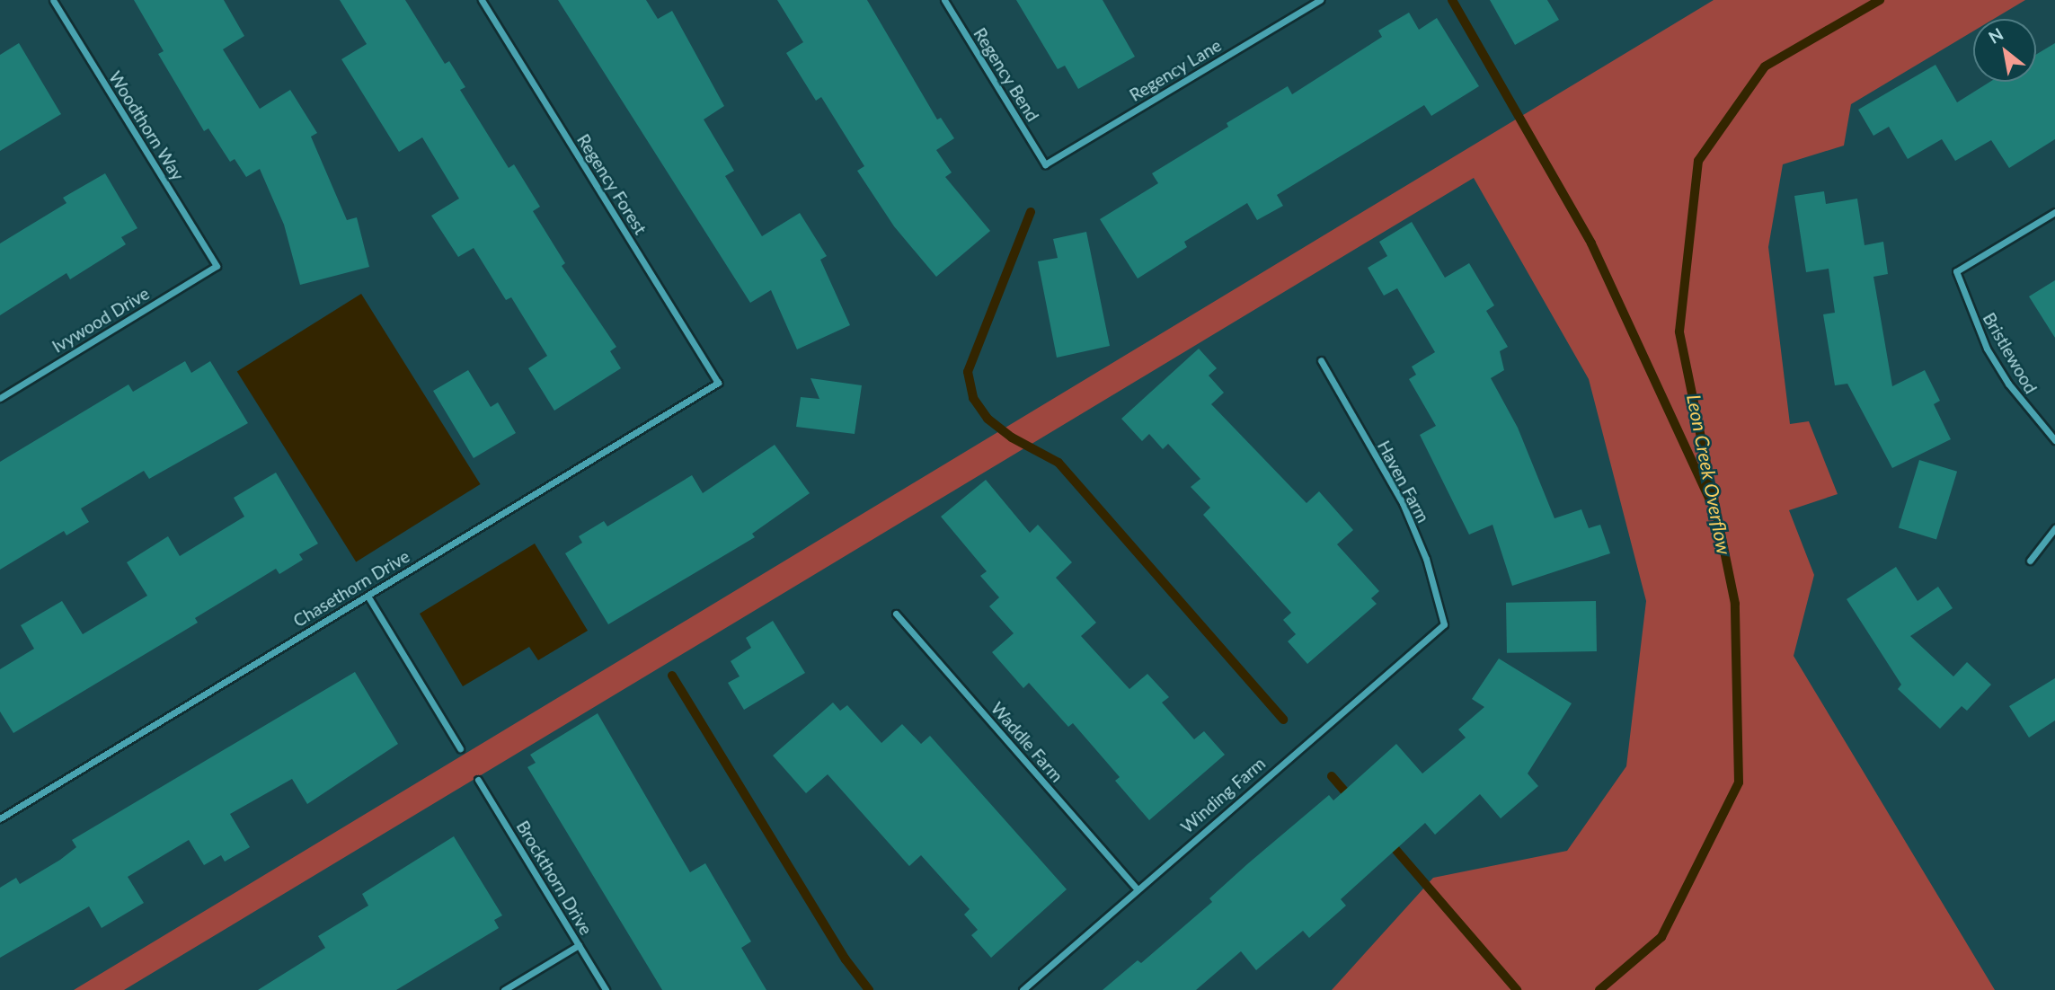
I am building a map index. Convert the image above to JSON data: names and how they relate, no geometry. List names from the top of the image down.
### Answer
{
  "streets": {
    "street": [
      "Regency Lane",
      "Regency Bend",
      "Woodthorn Way",
      "Regency Forest",
      "Ivywood Drive",
      "Bristlewood",
      "Haven Farm",
      "Chasethorn Drive",
      "Waddle Farm",
      "Winding Farm",
      "Brockthorn Drive"
    ]
  },
  "crossings": [
    ["Regency Lane", "Regency Bend"],
    ["Woodthorn Way", "Ivywood Drive"],
    ["Regency Forest", "Chasethorn Drive"],
    ["Haven Farm", "Winding Farm"],
    ["Waddle Farm", "Winding Farm"]
  ],
  "water": ["Leon Creek Overflow"],
  "north": "top left"
}
